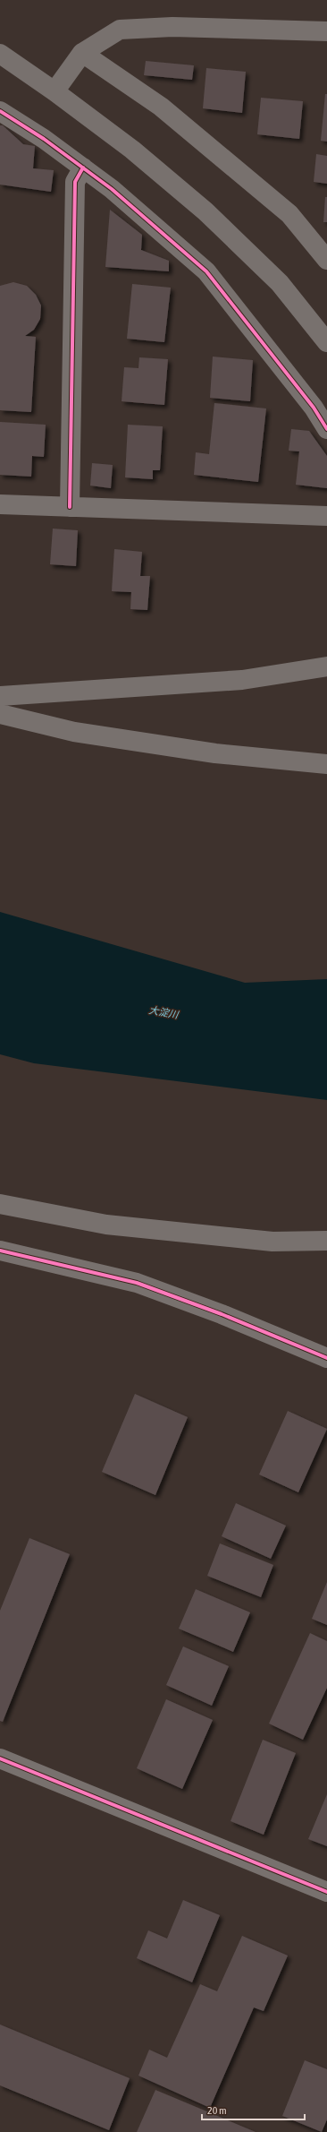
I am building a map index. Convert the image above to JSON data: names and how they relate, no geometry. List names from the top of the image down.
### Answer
{
  "water": ["大淀川"],
  "scale_bar": "20 m"
}
